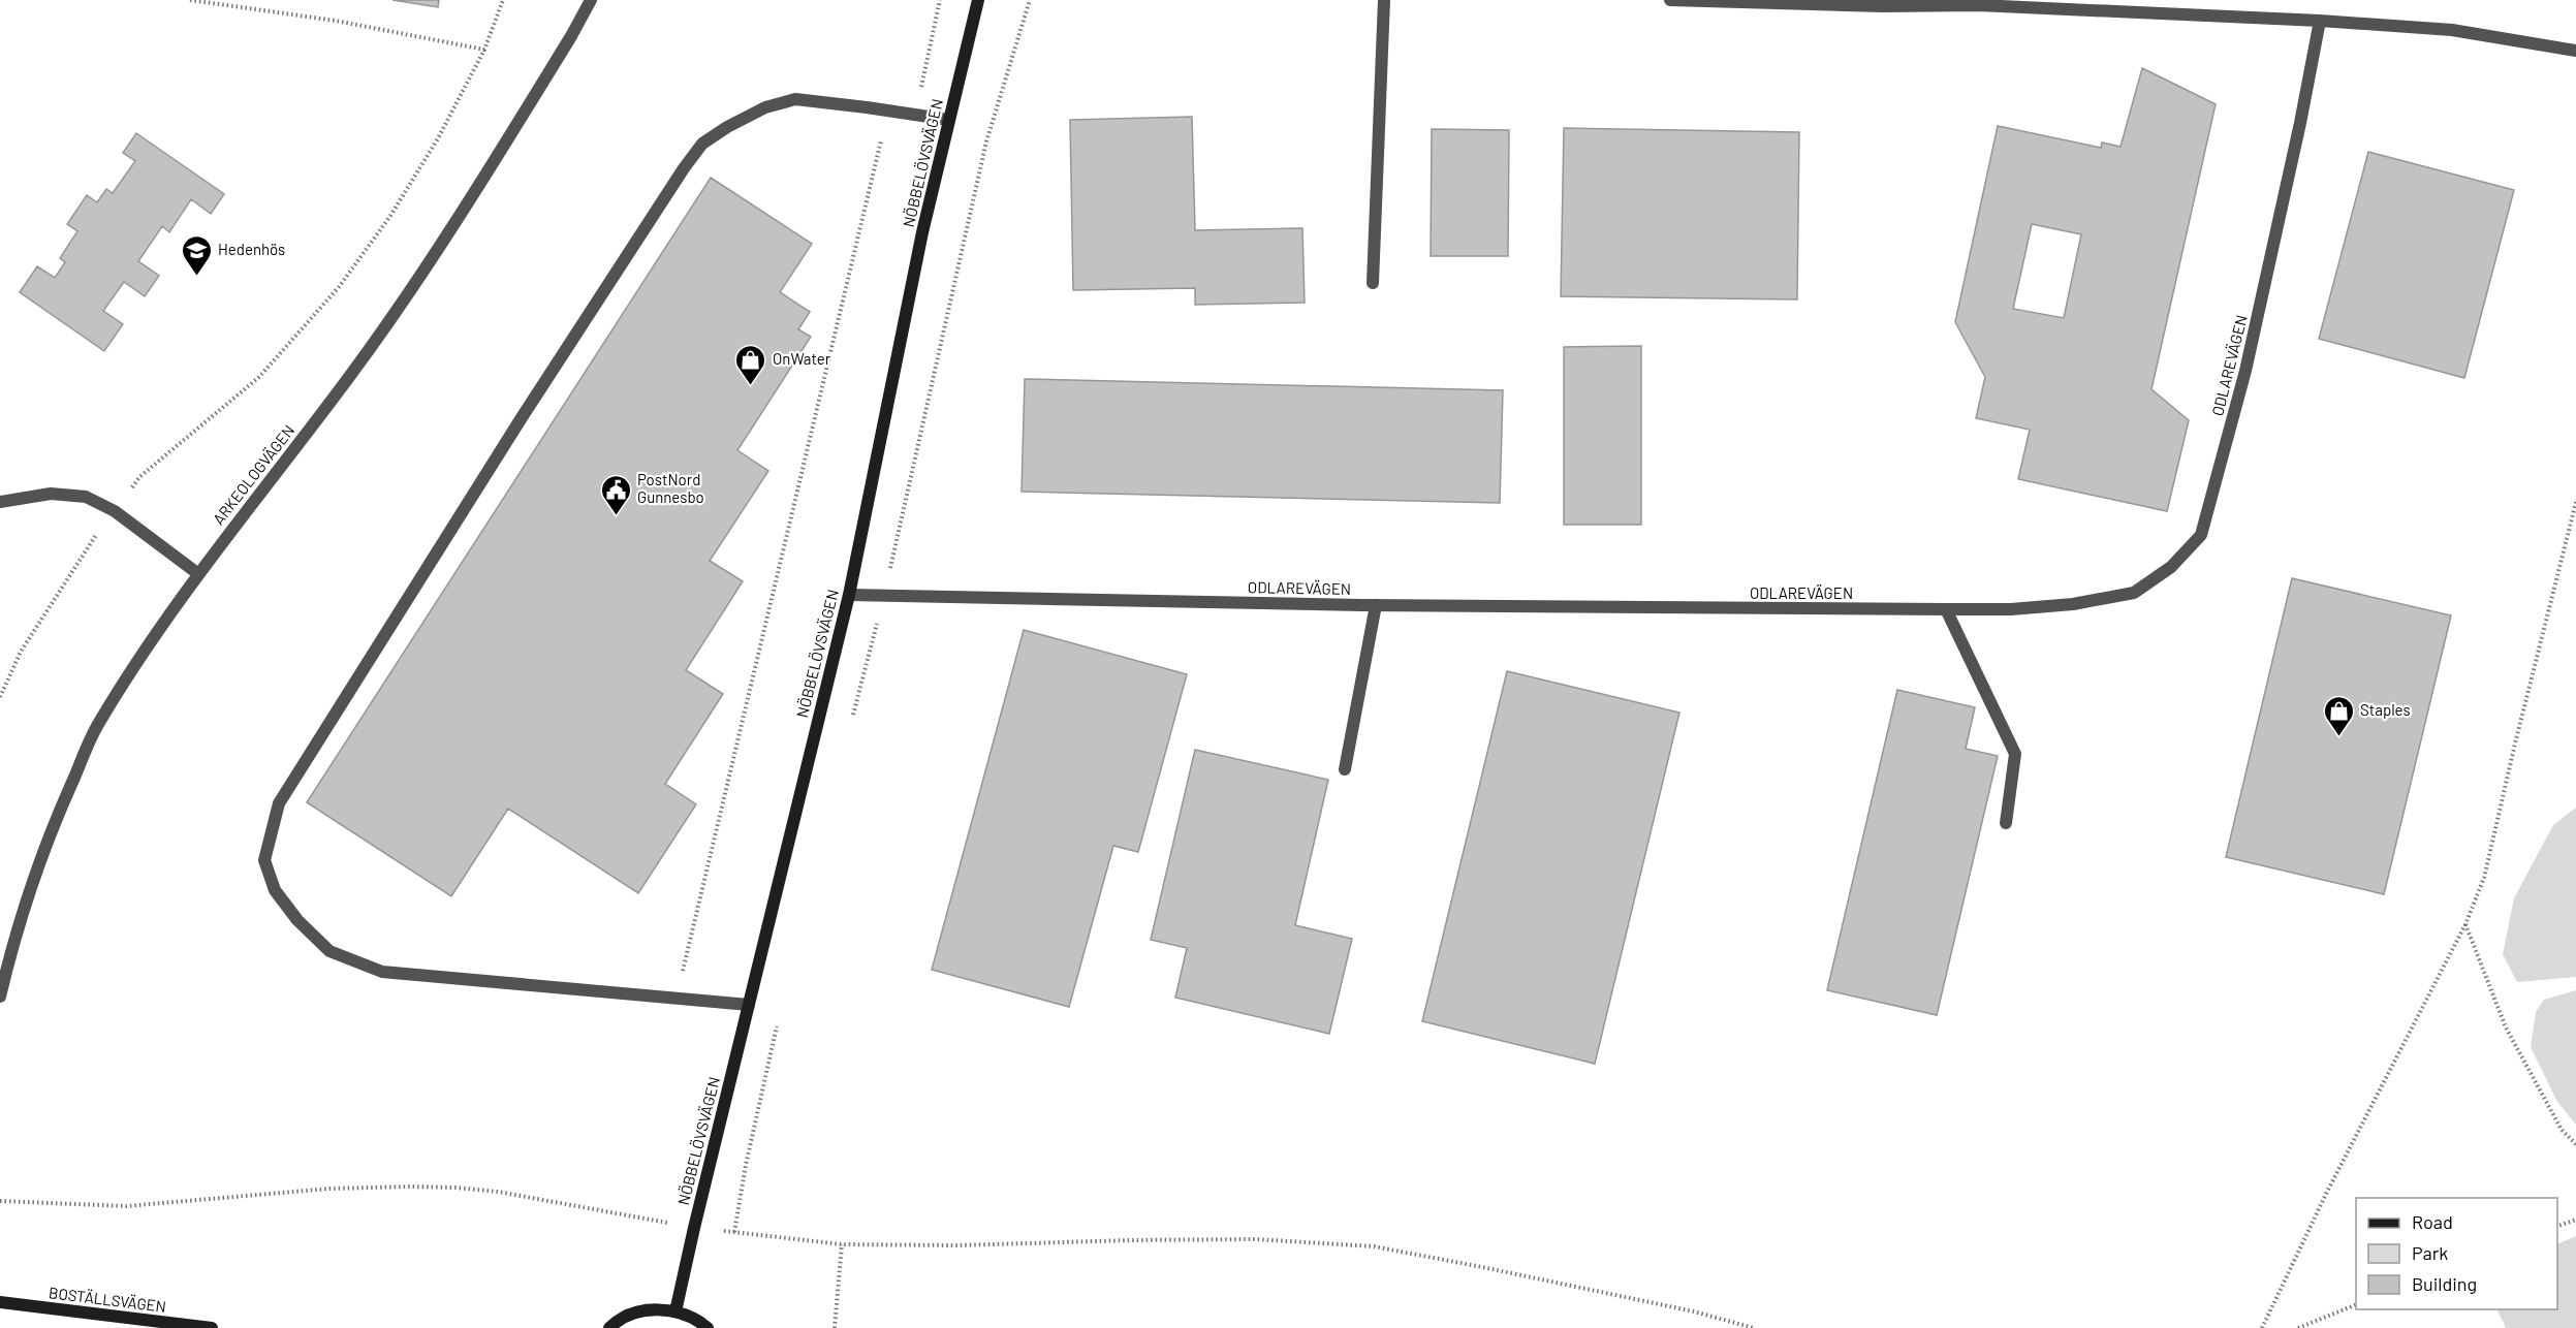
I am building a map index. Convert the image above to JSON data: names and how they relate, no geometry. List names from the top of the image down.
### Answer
{
  "streets": {
    "street": [
      "NÖBBELÖVSVÄGEN",
      "ODLAREVÄGEN",
      "ARKEOLOGVÄGEN",
      "BOSTÄLLSVÄGEN"
    ]
  },
  "crossings": [
    ["NÖBBELÖVSVÄGEN", "ODLAREVÄGEN"]
  ],
  "places": {
    "school or university": ["Hedenhös"],
    "shop": ["OnWater", "Staples"],
    "public building": ["PostNord Gunnesbo"]
  },
  "legend": ["Road", "Park", "Building"]
}
